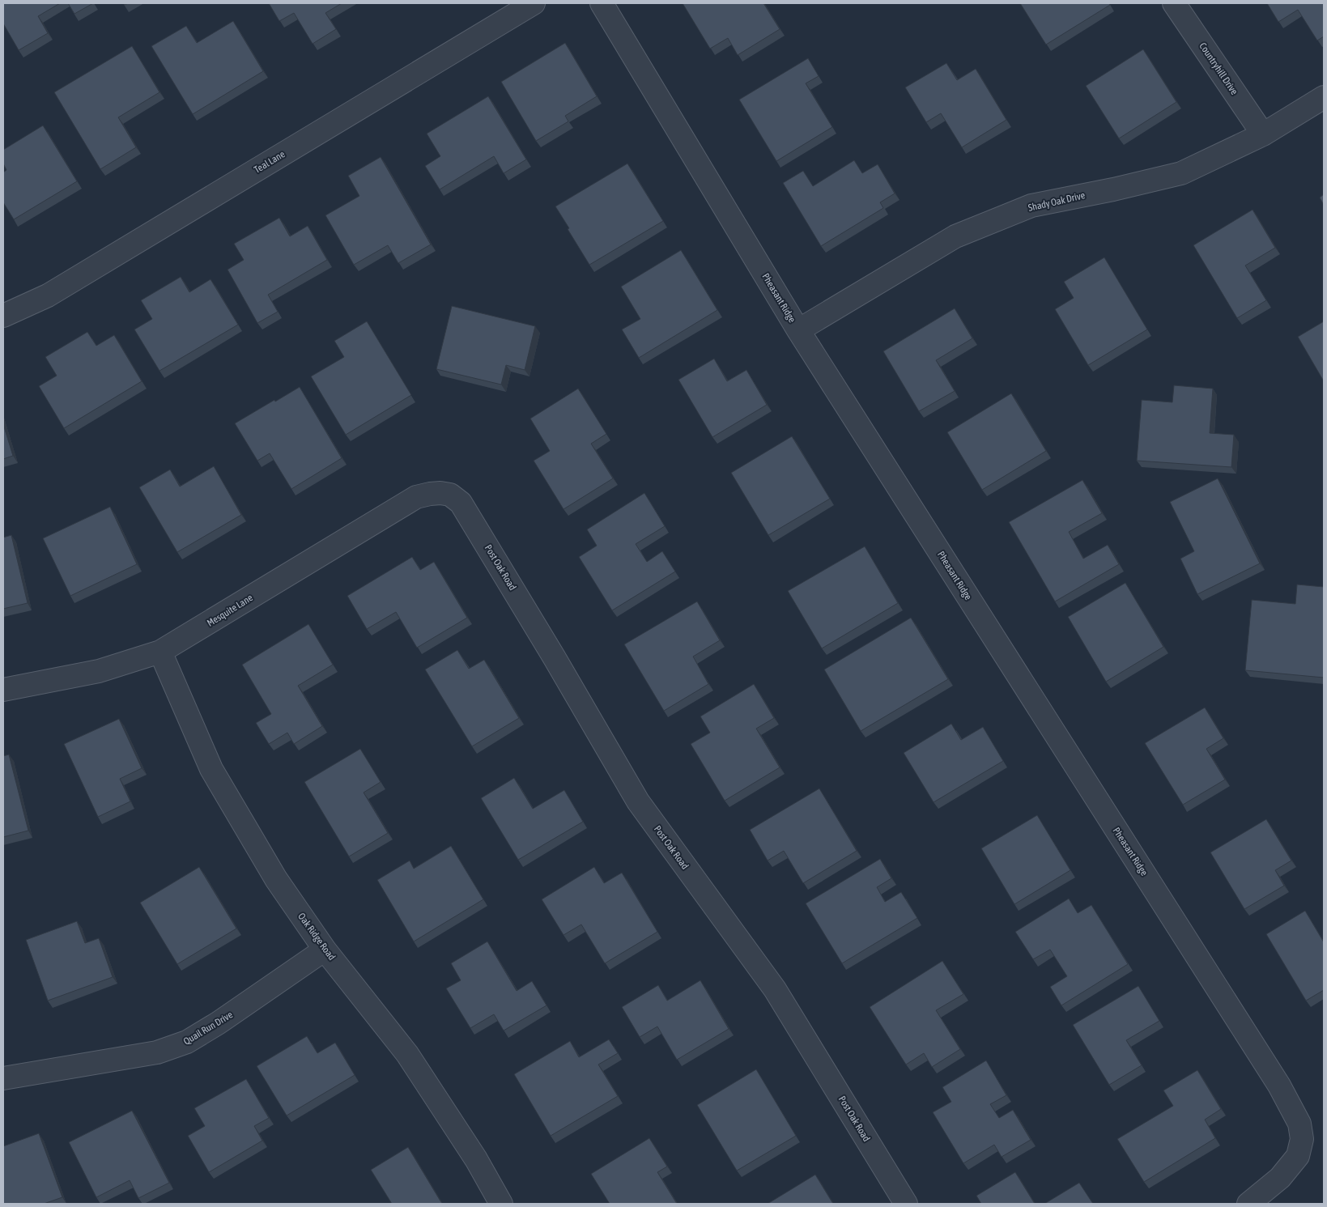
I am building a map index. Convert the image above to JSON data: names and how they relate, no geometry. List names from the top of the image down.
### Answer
{
  "streets": {
    "street": [
      "Countryhill Drive",
      "Teal Lane",
      "Shady Oak Drive",
      "Pheasant Ridge",
      "Post Oak Road",
      "Mesquite Lane",
      "Oak Ridge Road",
      "Quail Run Drive"
    ]
  },
  "crossings": [
    ["Countryhill Drive", "Shady Oak Drive"],
    ["Shady Oak Drive", "Pheasant Ridge"],
    ["Post Oak Road", "Mesquite Lane"],
    ["Mesquite Lane", "Oak Ridge Road"],
    ["Oak Ridge Road", "Quail Run Drive"]
  ]
}
